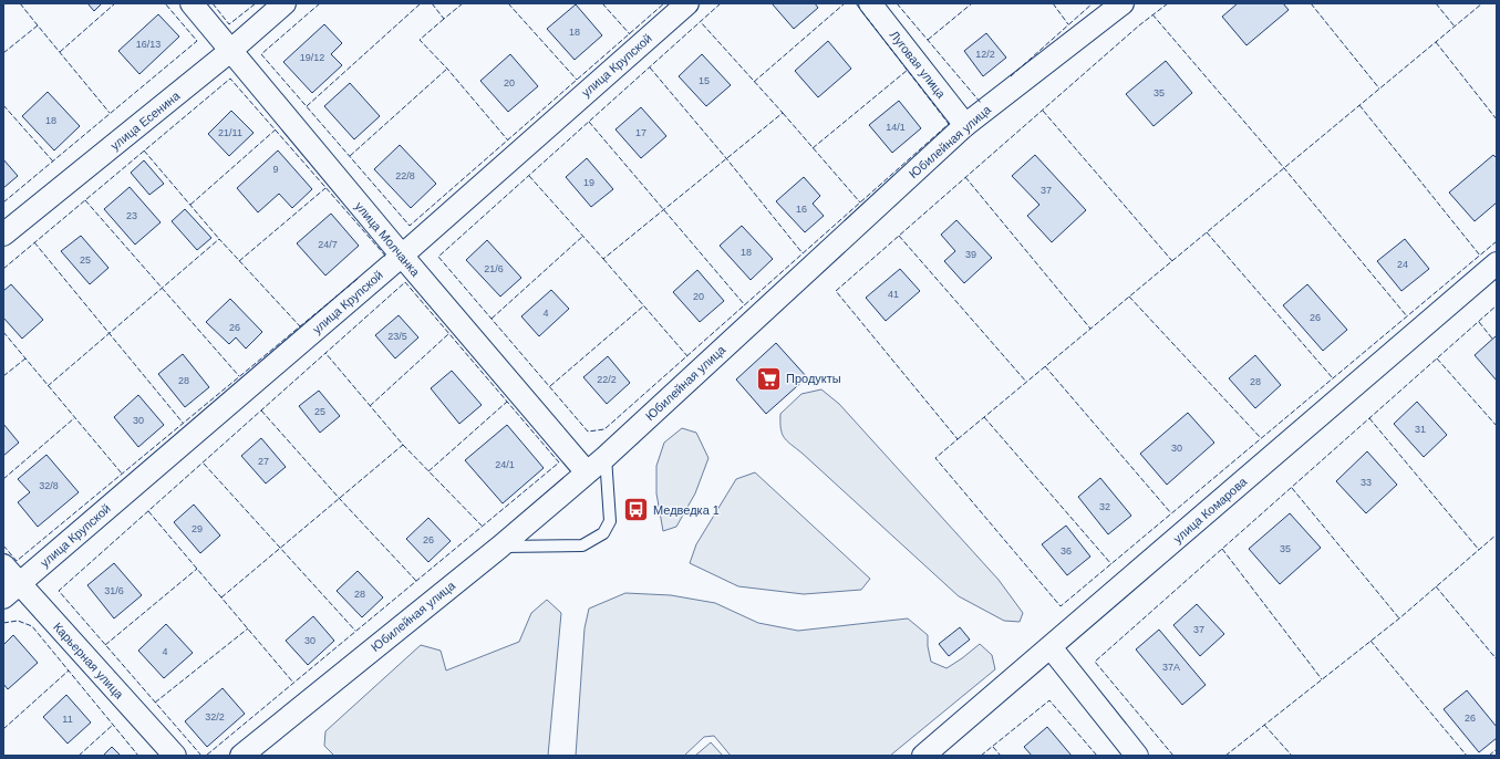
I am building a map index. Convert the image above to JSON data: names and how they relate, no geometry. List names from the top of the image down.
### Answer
{
  "streets": {
    "street": [
      "Луговая улица",
      "улица Крупской",
      "улица Есенина",
      "Юбилейная улица",
      "улица Молчанка",
      "улица Комарова",
      "Карьерная улица"
    ]
  },
  "crossings": [
    ["Луговая улица", "Юбилейная улица"],
    ["улица Крупской", "улица Молчанка"],
    ["улица Крупской", "Карьерная улица"],
    ["улица Есенина", "улица Молчанка"],
    ["Юбилейная улица", "улица Молчанка"]
  ],
  "places": {
    "supermarket": ["Продукты"],
    "bus stop": ["Медведка 1"]
  },
  "house_numbers": [
    "18",
    "16/13",
    "12/2",
    "19/12",
    "15",
    "20",
    "35",
    "18",
    "14/1",
    "21/11",
    "17",
    "9",
    "22/8",
    "19",
    "37",
    "16",
    "23",
    "24/7",
    "18",
    "39",
    "25",
    "24",
    "21/6",
    "41",
    "20",
    "4",
    "26",
    "26",
    "23/5",
    "22/2",
    "28",
    "28",
    "25",
    "30",
    "31",
    "30",
    "27",
    "24/1",
    "33",
    "32/8",
    "32",
    "29",
    "26",
    "35",
    "36",
    "31/6",
    "28",
    "37",
    "30",
    "4",
    "37А",
    "32/2",
    "26",
    "11"
  ]
}
